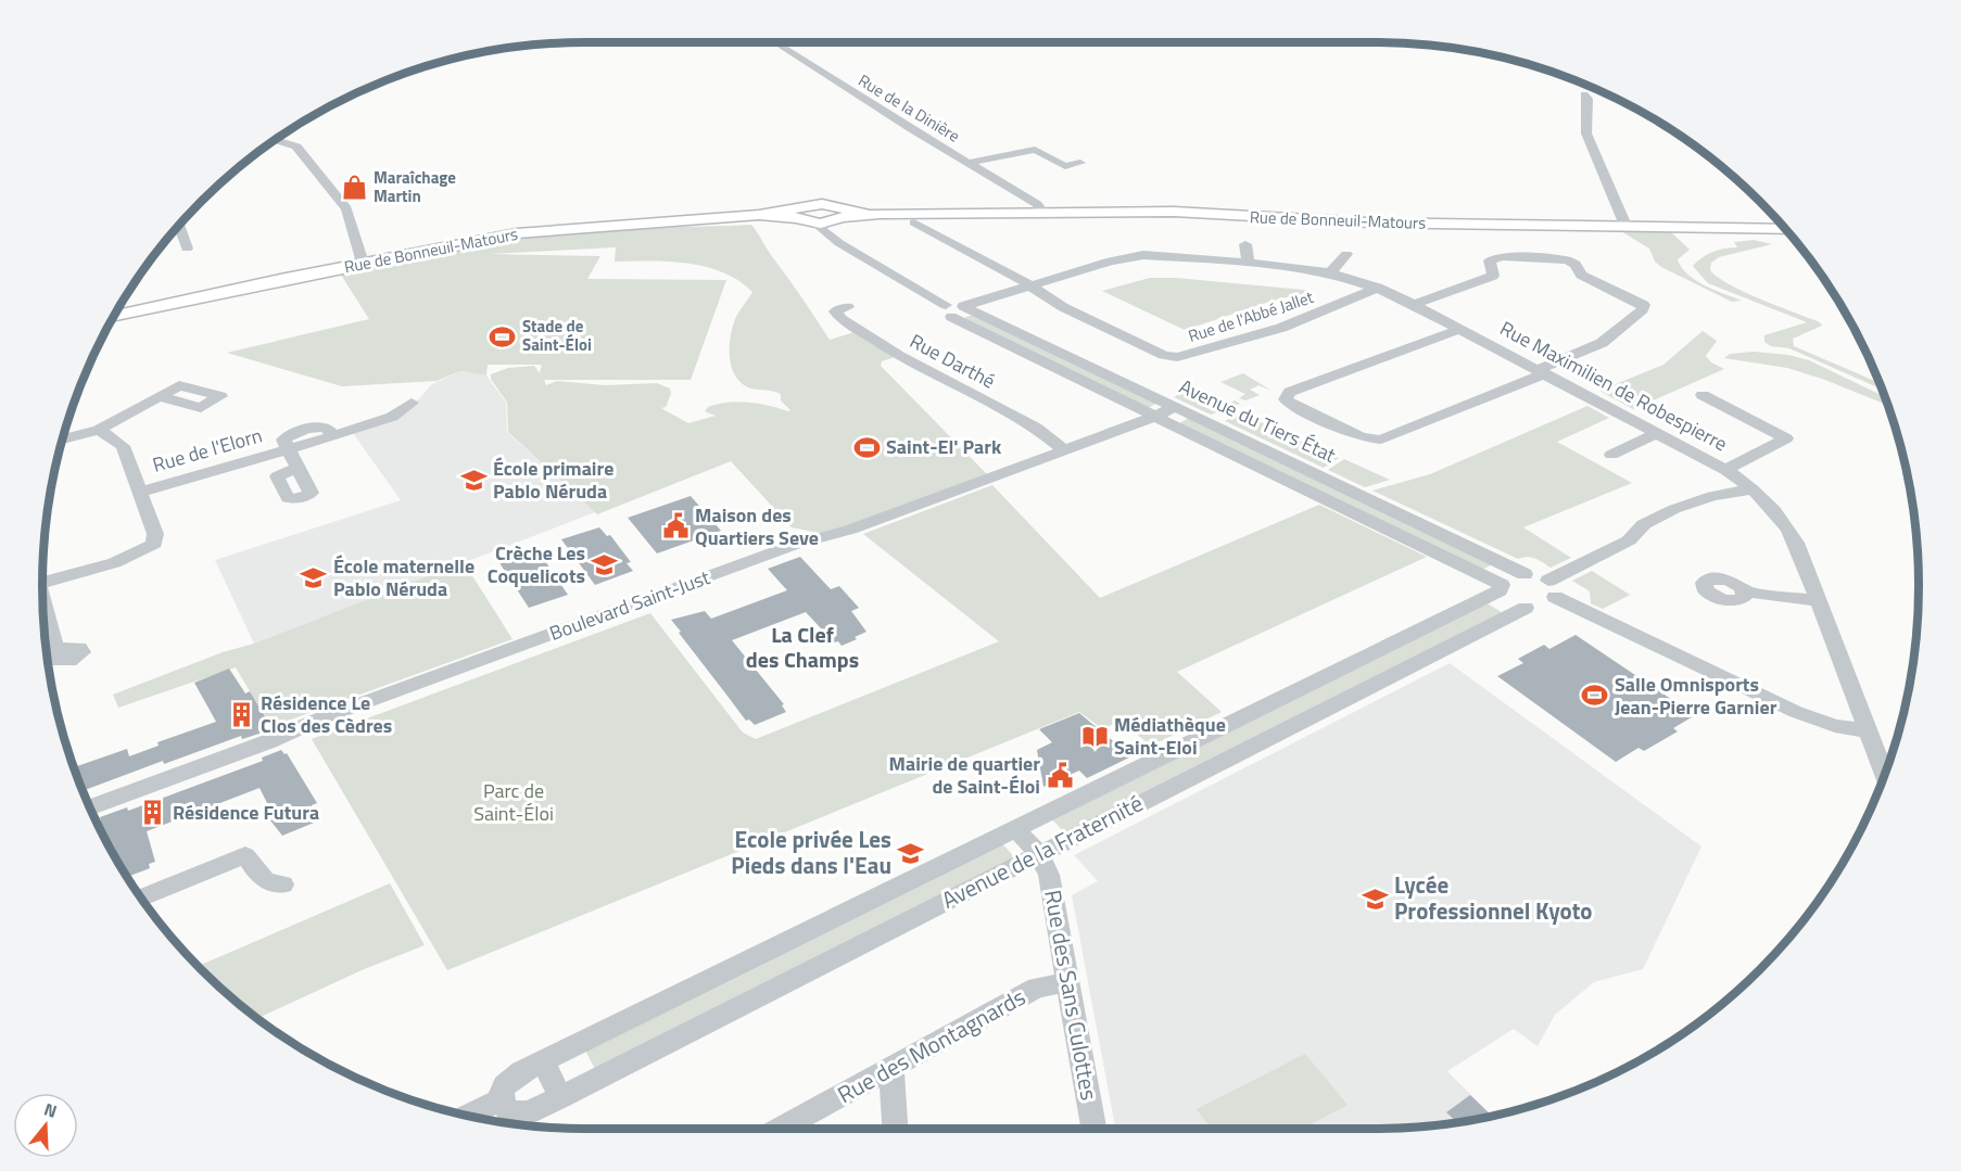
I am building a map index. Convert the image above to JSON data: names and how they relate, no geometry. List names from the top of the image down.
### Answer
{
  "streets": {
    "main road": ["Rue de Bonneuil-Matours"],
    "street": [
      "Rue de la Dinière",
      "Rue de l'Abbé Jallet",
      "Rue Darthé",
      "Rue Maximilien de Robespierre",
      "Avenue du Tiers État",
      "Rue de l'Elorn",
      "Boulevard Saint-Just",
      "Avenue de la Fraternité",
      "Rue des Sans Culottes",
      "Rue des Montagnards"
    ]
  },
  "crossings": [
    ["Rue de la Dinière", "Rue de Bonneuil-Matours"],
    ["Rue de l'Abbé Jallet", "Rue Maximilien de Robespierre"],
    ["Rue Darthé", "Boulevard Saint-Just"],
    ["Rue Maximilien de Robespierre", "Avenue du Tiers État"],
    ["Rue Maximilien de Robespierre", "Avenue de la Fraternité"],
    ["Avenue du Tiers État", "Boulevard Saint-Just"],
    ["Avenue du Tiers État", "Avenue de la Fraternité"],
    ["Avenue de la Fraternité", "Rue des Sans Culottes"],
    ["Rue des Sans Culottes", "Rue des Montagnards"]
  ],
  "districts": ["La Clef des Champs"],
  "parks": ["Parc de Saint-Éloi"],
  "places": {
    "shop": ["Maraîchage Martin"],
    "sports": ["Stade de Saint-Éloi", "Saint-El' Park", "Salle Omnisports Jean-Pierre Garnier"],
    "school or university": [
      "École primaire Pablo Néruda",
      "Crèche Les Coquelicots",
      "École maternelle Pablo Néruda",
      "Ecole privée Les Pieds dans l'Eau",
      "Lycée Professionnel Kyoto"
    ],
    "public building": ["Maison des Quartiers Seve", "Mairie de quartier de Saint-Éloi"],
    "building": ["Résidence Le Clos des Cèdres", "Résidence Futura"],
    "library": ["Médiathèque Saint-Eloi"]
  },
  "north": "top"
}
